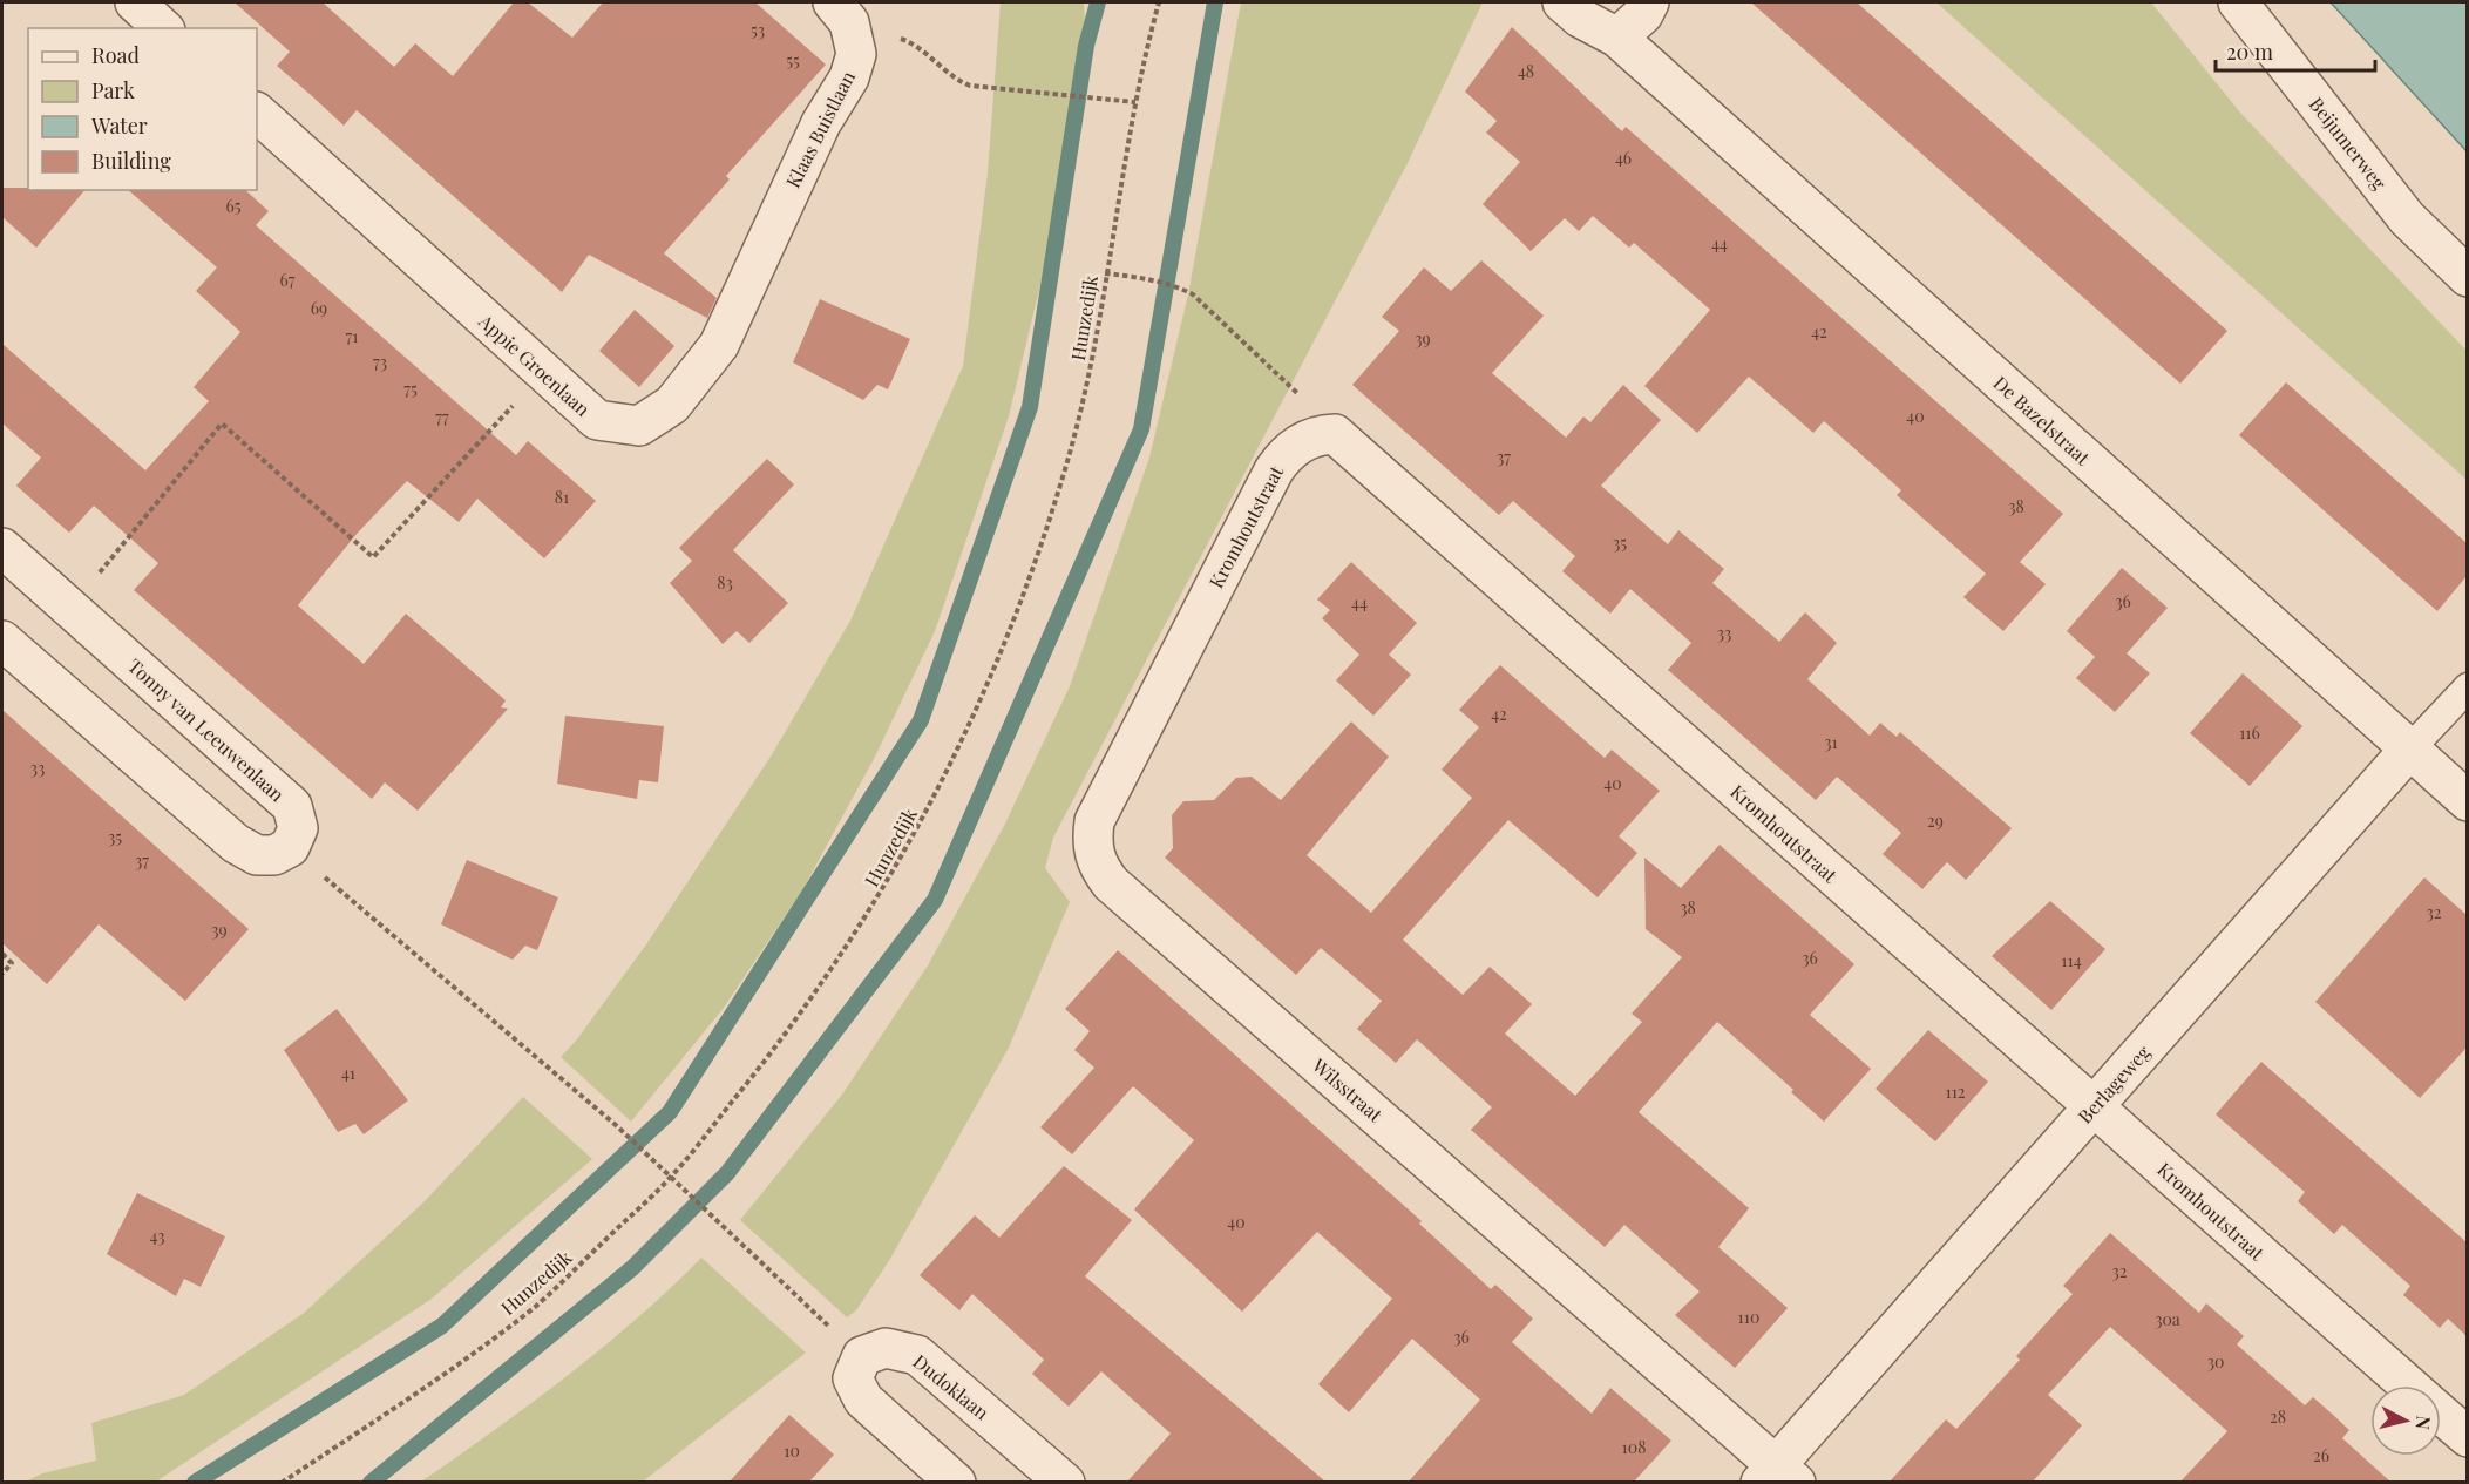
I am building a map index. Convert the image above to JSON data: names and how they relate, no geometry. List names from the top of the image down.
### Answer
{
  "streets": {
    "street": [
      "Klaas Buistlaan",
      "Beijumerweg",
      "Appie Groenlaan",
      "De Bazelstraat",
      "Kromhoutstraat",
      "Tonny van Leeuwenlaan",
      "Berlageweg",
      "Wilsstraat",
      "Dudoklaan"
    ],
    "path": ["Hunzedijk"]
  },
  "crossings": [
    ["Klaas Buistlaan", "Appie Groenlaan"],
    ["De Bazelstraat", "Berlageweg"],
    ["Kromhoutstraat", "Berlageweg"],
    ["Kromhoutstraat", "Wilsstraat"],
    ["Berlageweg", "Wilsstraat"]
  ],
  "house_numbers": [
    "53",
    "55",
    "48",
    "46",
    "65",
    "44",
    "67",
    "69",
    "42",
    "71",
    "39",
    "73",
    "75",
    "40",
    "77",
    "37",
    "81",
    "38",
    "35",
    "83",
    "36",
    "44",
    "33",
    "42",
    "116",
    "31",
    "33",
    "40",
    "29",
    "35",
    "37",
    "38",
    "32",
    "39",
    "36",
    "114",
    "41",
    "112",
    "40",
    "43",
    "32",
    "110",
    "30a",
    "36",
    "30",
    "28",
    "108",
    "10",
    "26"
  ],
  "legend": [
    "Road",
    "Park",
    "Water",
    "Building"
  ],
  "scale_bar": "20 m",
  "north": "right"
}
